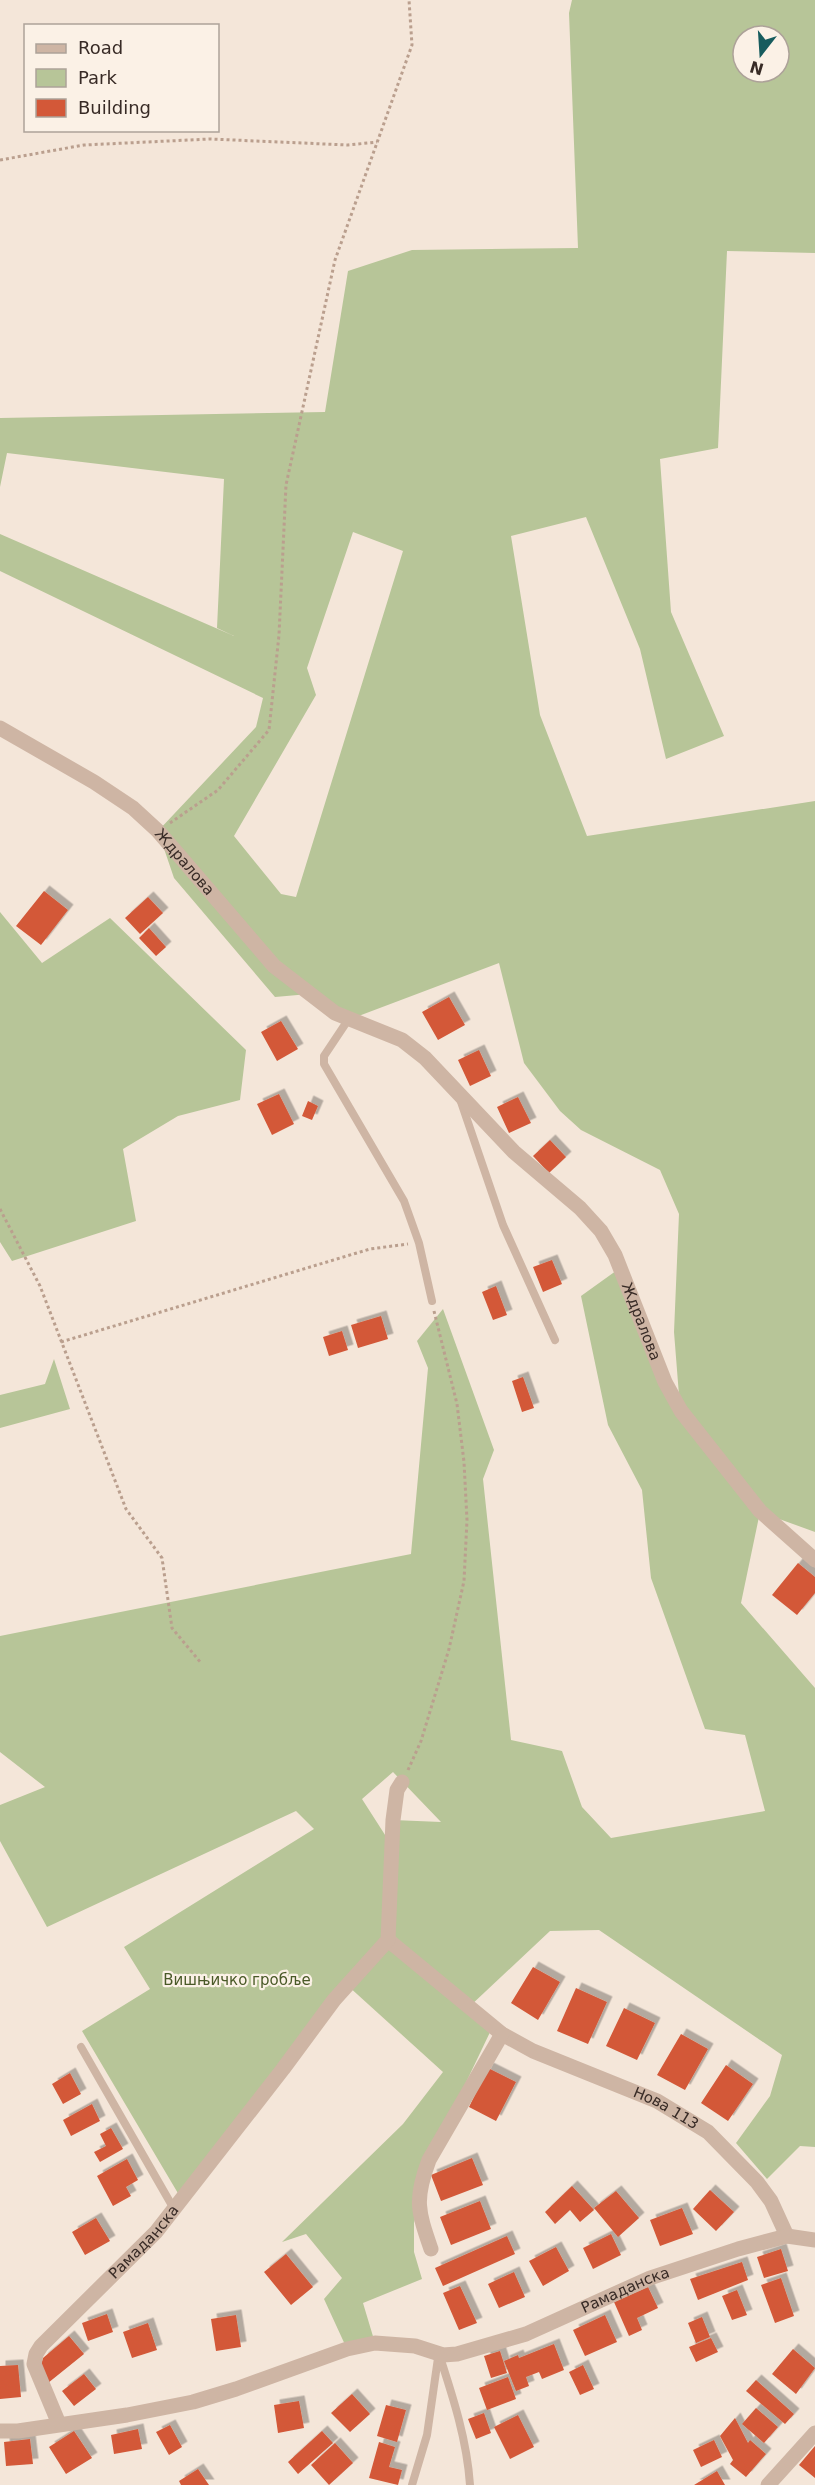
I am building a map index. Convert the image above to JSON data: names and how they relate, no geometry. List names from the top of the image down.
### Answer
{
  "streets": {
    "street": ["Ждралова", "Нова 113", "Рамаданска"]
  },
  "crossings": [
    ["Нова 113", "Рамаданска"]
  ],
  "parks": ["Вишњичко гробље"],
  "legend": ["Road", "Park", "Building"],
  "north": "bottom"
}
